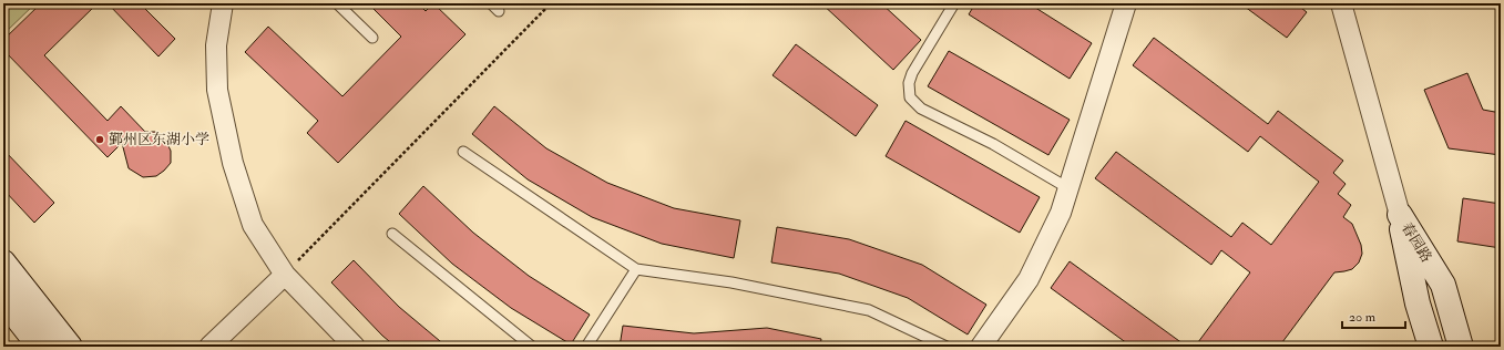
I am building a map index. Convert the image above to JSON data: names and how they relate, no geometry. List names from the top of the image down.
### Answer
{
  "streets": {
    "street": ["春园路"]
  },
  "places": ["鄞州区东湖小学"],
  "scale_bar": "20 m"
}
